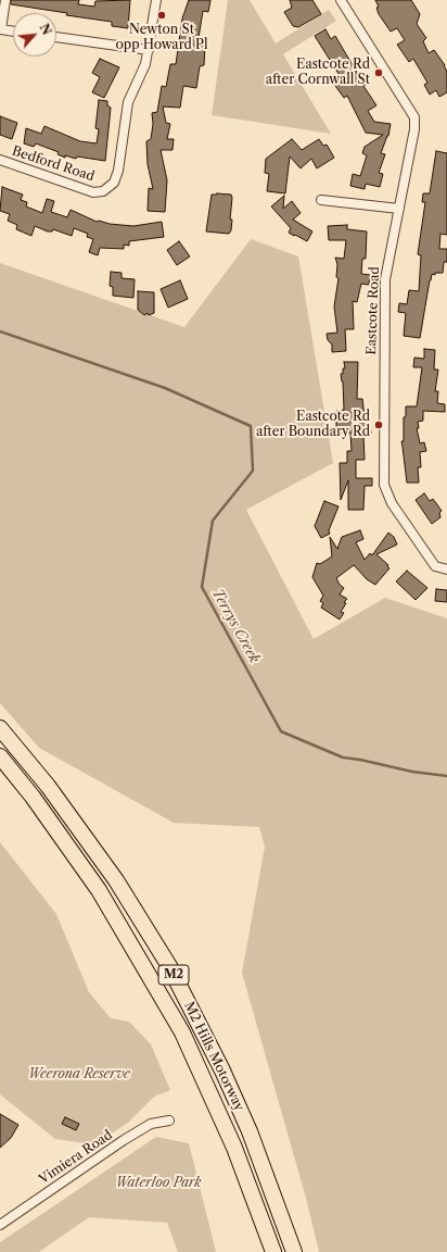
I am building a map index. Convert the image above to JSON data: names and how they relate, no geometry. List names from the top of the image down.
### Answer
{
  "streets": {
    "highway": ["M2", "M2 Hills Motorway"],
    "street": ["Bedford Road", "Eastcote Road", "Vimiera Road"]
  },
  "water": ["Terrys Creek"],
  "parks": ["Weerona Reserve", "Waterloo Park"],
  "places": ["Newton St opp Howard Pl", "Eastcote Rd after Cornwall St", "Eastcote Rd after Boundary Rd"],
  "north": "top right"
}
